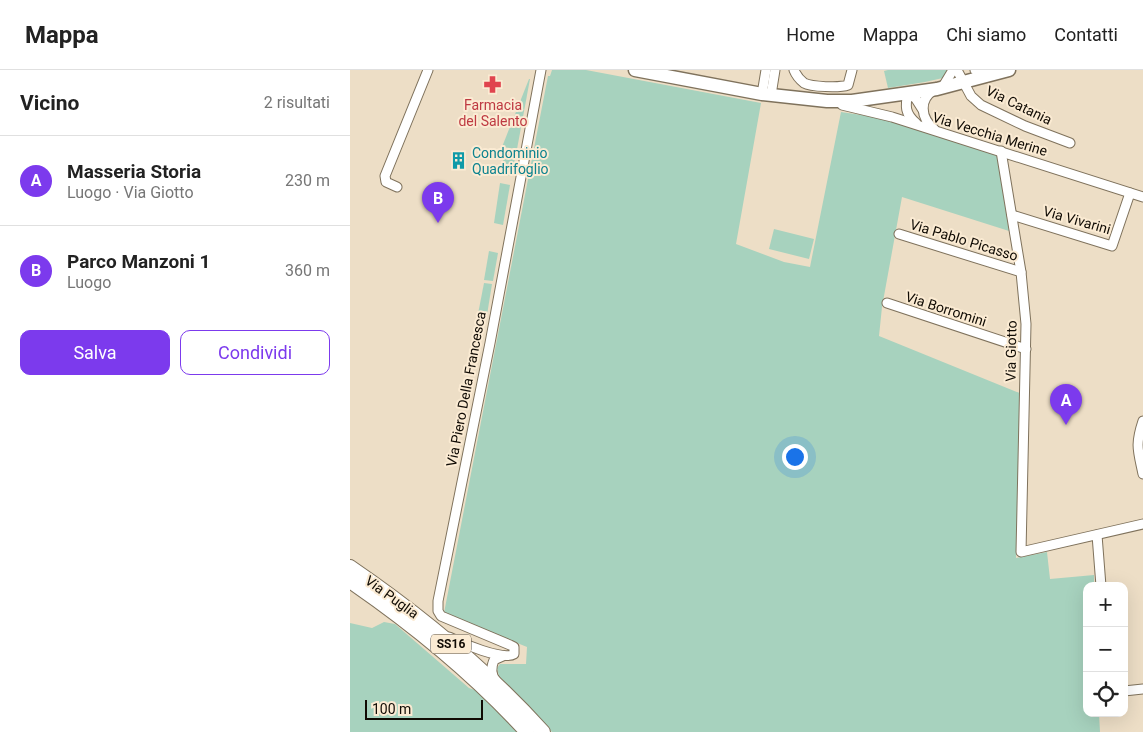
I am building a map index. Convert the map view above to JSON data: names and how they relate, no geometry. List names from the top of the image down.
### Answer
{
  "streets": {
    "highway": ["Via Puglia", "SS16"],
    "street": [
      "Via Catania",
      "Via Vecchia Merine",
      "Via Vivarini",
      "Via Pablo Picasso",
      "Via Borromini",
      "Via Giotto",
      "Via Piero Della Francesca"
    ]
  },
  "crossings": [
    ["Via Vecchia Merine", "Via Vivarini"],
    ["Via Vecchia Merine", "Via Giotto"],
    ["Via Vivarini", "Via Giotto"],
    ["Via Pablo Picasso", "Via Giotto"],
    ["Via Borromini", "Via Giotto"],
    ["Via Piero Della Francesca", "Via Puglia"]
  ],
  "places": {
    "pharmacy": ["Farmacia del Salento"],
    "building": ["Condominio Quadrifoglio"]
  },
  "scale_bar": "100 m",
  "page": {
    "header": "Mappa",
    "nav": [
      "Home",
      "Mappa",
      "Chi siamo",
      "Contatti"
    ],
    "heading": ["Vicino", "2 risultati"],
    "list": [
      {
        "mark": "A",
        "name": "Masseria Storia",
        "note": "Luogo · Via Giotto",
        "value": "230 m"
      },
      {
        "mark": "B",
        "name": "Parco Manzoni 1",
        "note": "Luogo",
        "value": "360 m"
      }
    ],
    "pins": ["B", "A"],
    "buttons": ["Salva", "Condividi"],
    "map_buttons": ["+", "−"],
    "scale": "100 m"
  }
}
